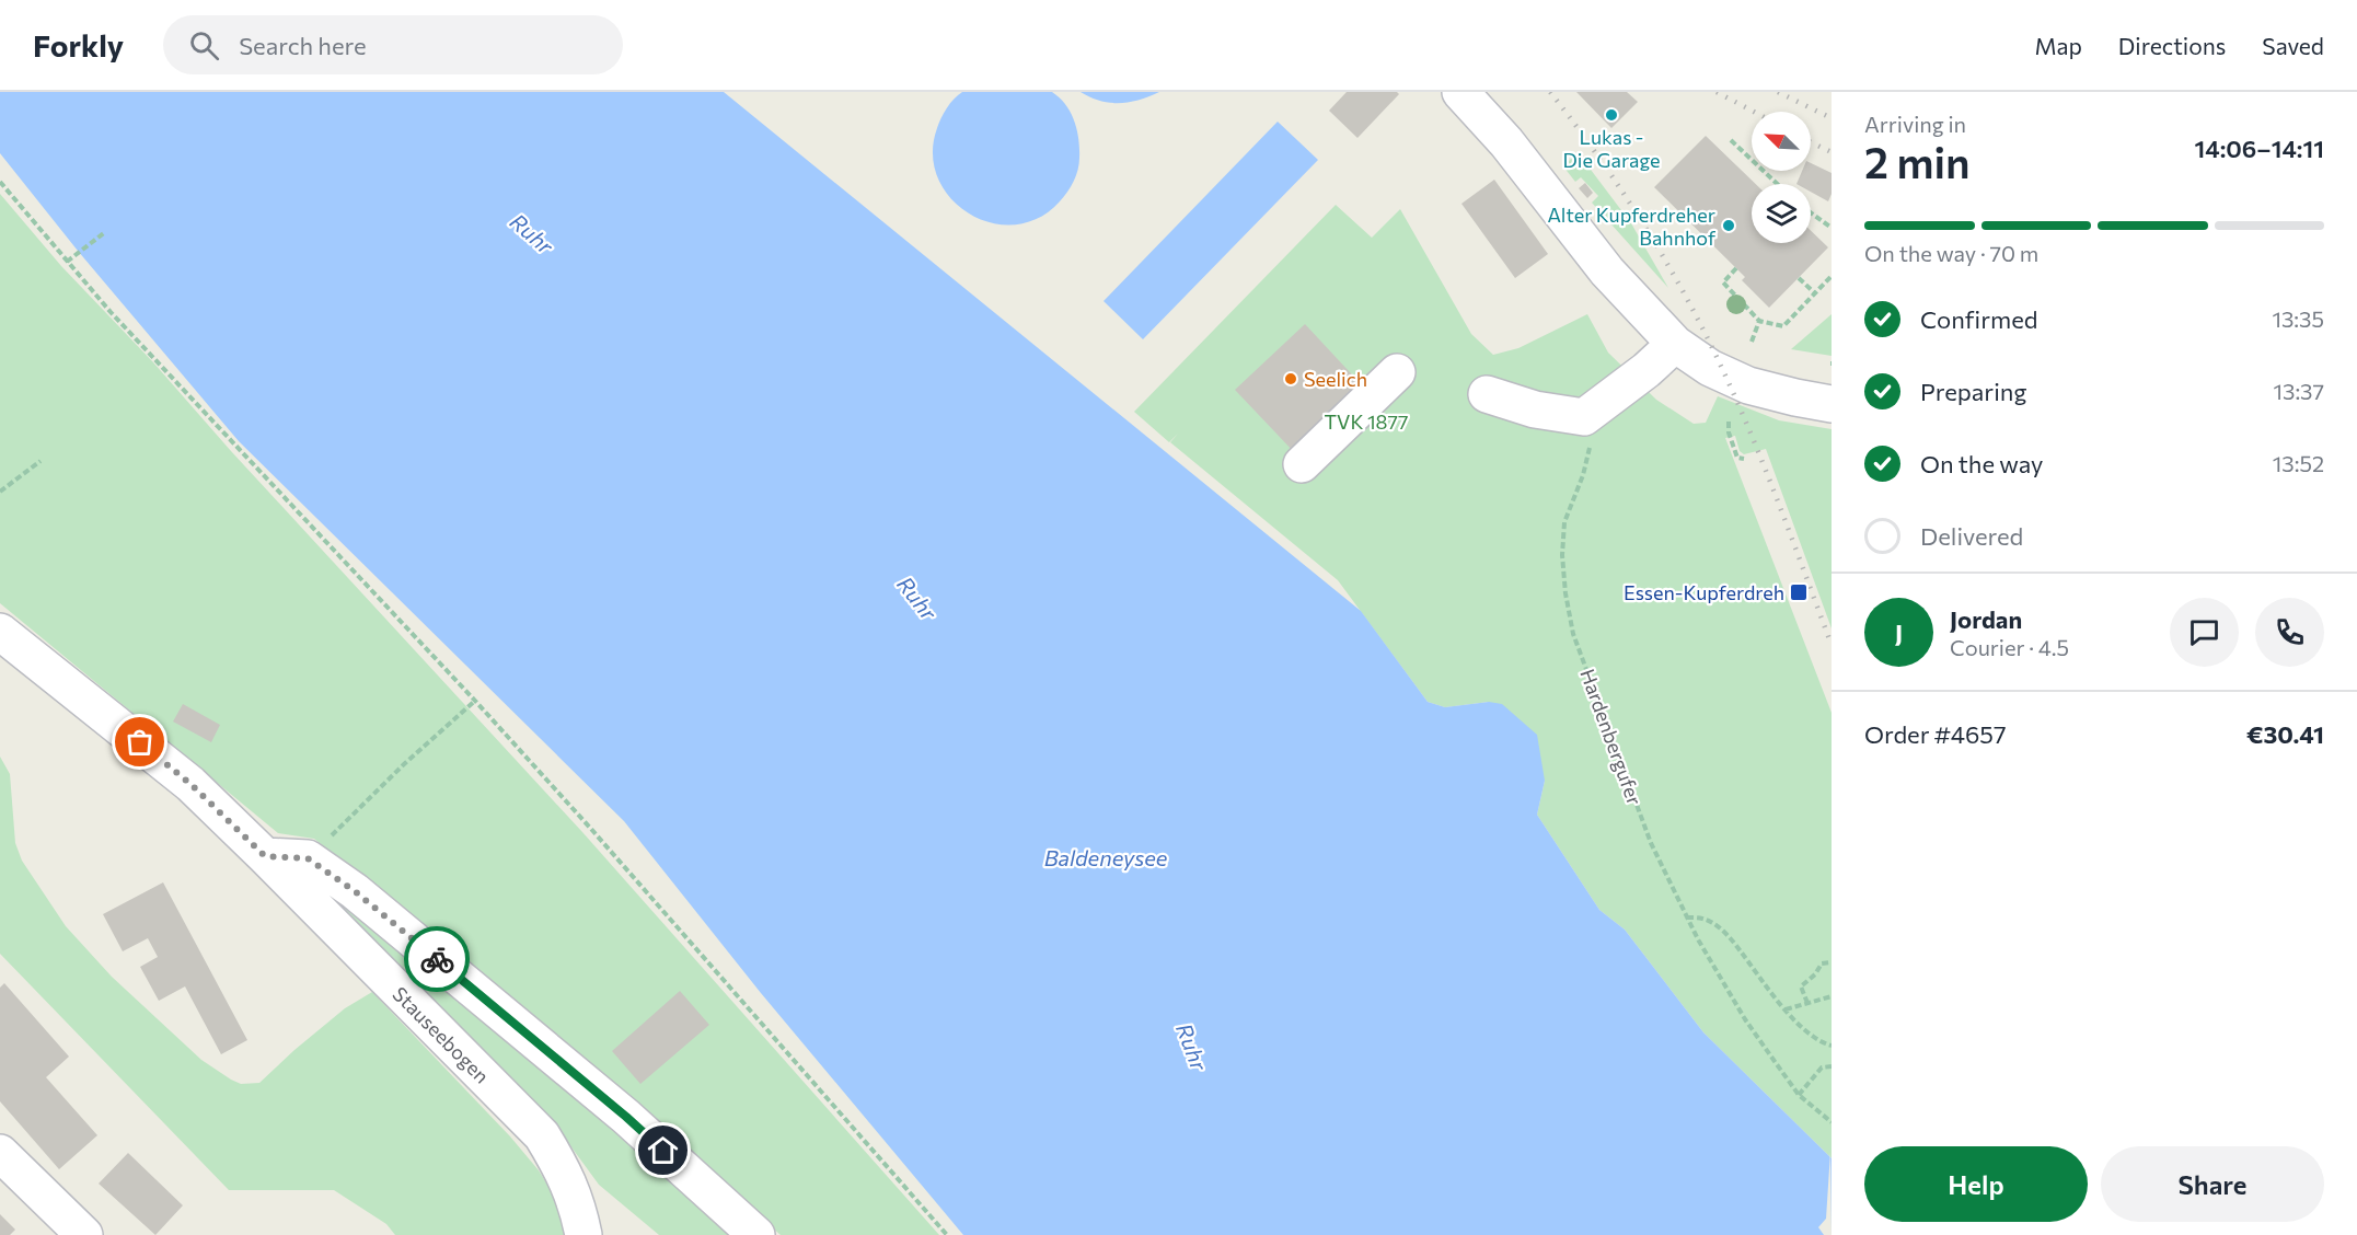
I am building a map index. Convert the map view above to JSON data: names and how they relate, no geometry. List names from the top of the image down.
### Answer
{
  "streets": {
    "street": ["Stauseebogen"],
    "path": ["Hardenbergufer"]
  },
  "water": ["Ruhr", "Baldeneysee"],
  "parks": ["TVK 1877"],
  "places": {
    "other": ["Lukas - Die Garage", "Alter Kupferdreher Bahnhof", "Seelich"],
    "transit": ["Essen-Kupferdreh"]
  },
  "north": "top left",
  "page": {
    "header": "Forkly",
    "search": "Search here",
    "nav": ["Map", "Directions", "Saved"],
    "heading": ["2 min", "Arriving in", "14:06–14:11"],
    "panel": [
      "Jordan",
      "Courier · 4.5",
      "Order #4657",
      "€30.41"
    ],
    "bar": "On the way · 70 m",
    "list": [
      ["Confirmed", "13:35"],
      ["Preparing", "13:37"],
      ["On the way", "13:52"],
      "Delivered"
    ],
    "round": "J",
    "buttons": ["Help", "Share"]
  }
}
